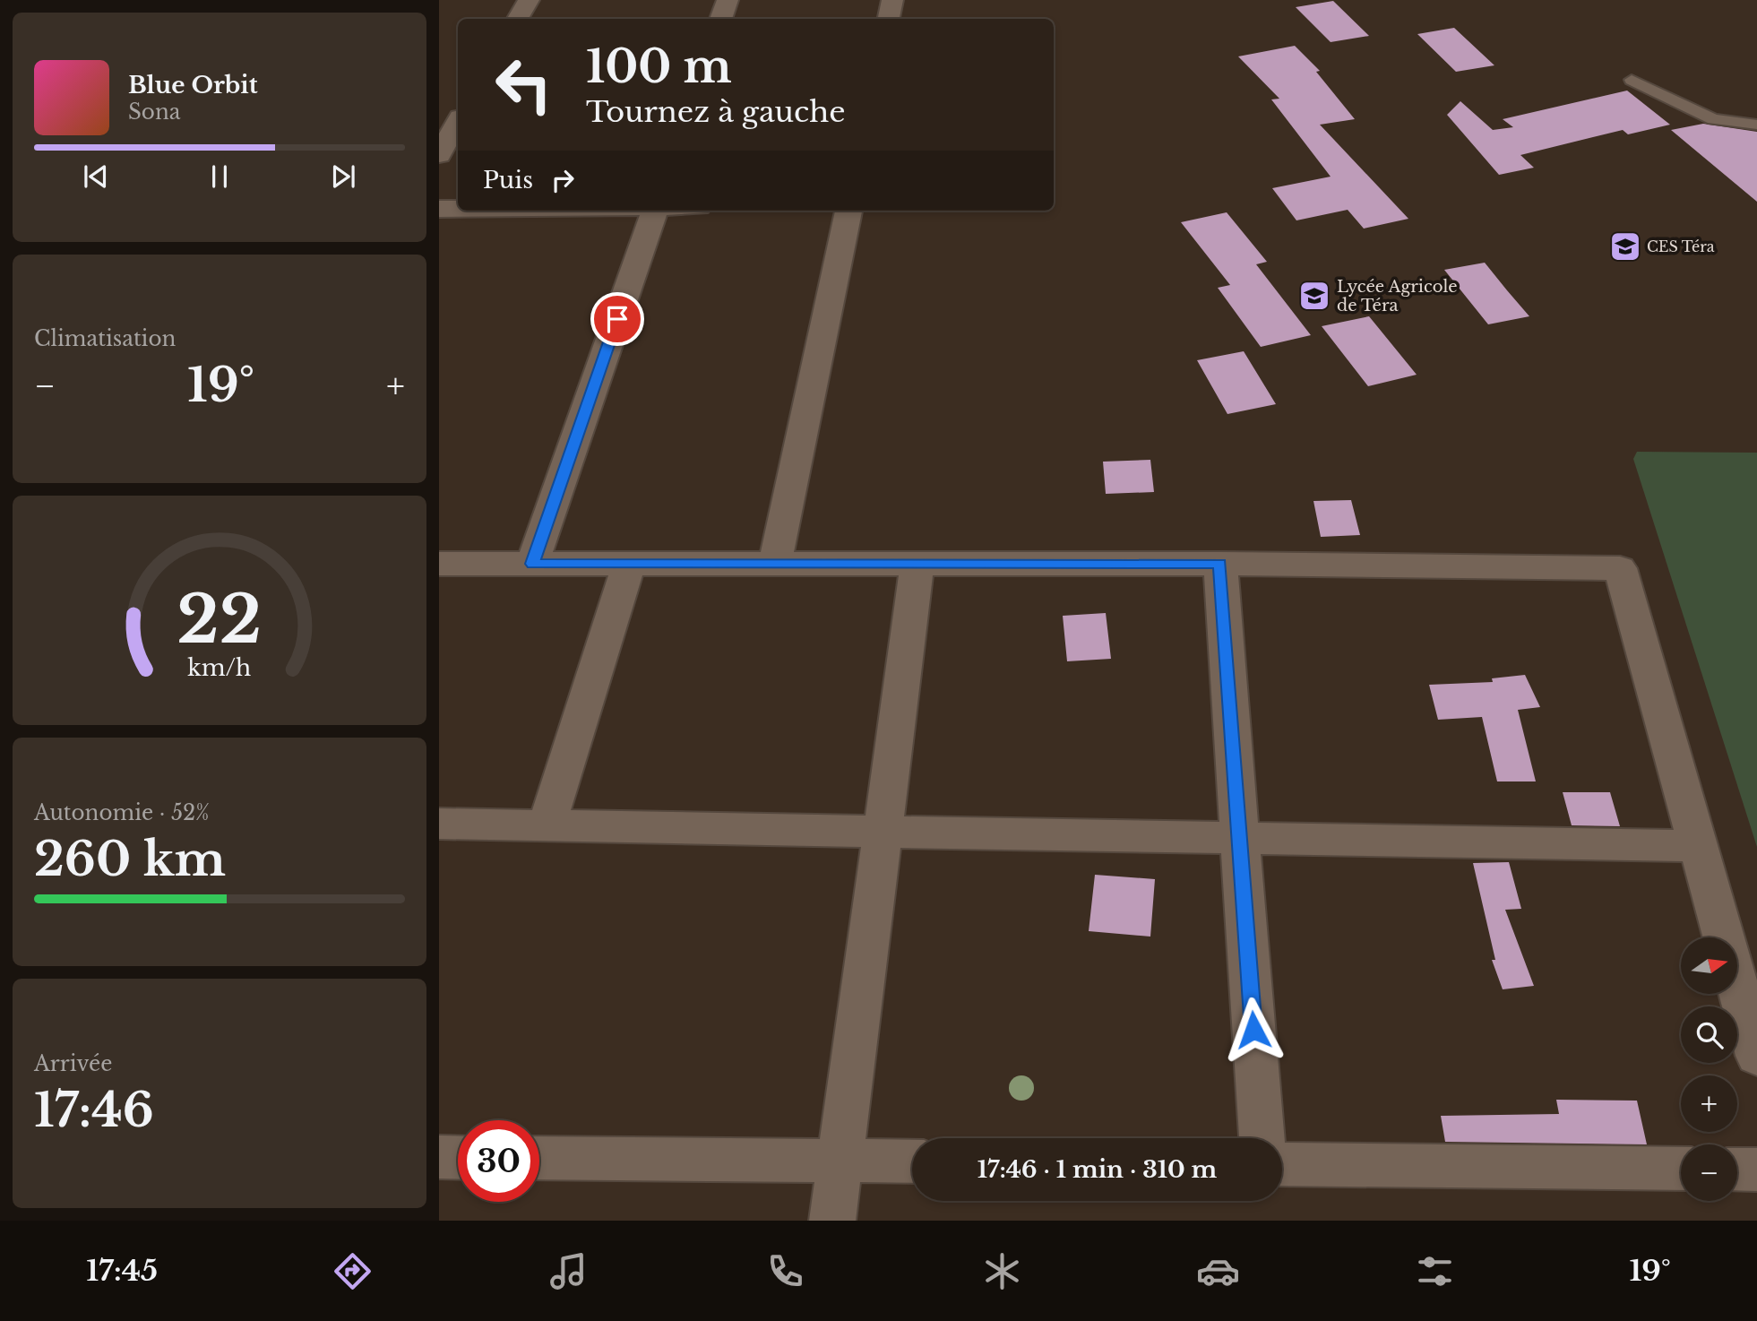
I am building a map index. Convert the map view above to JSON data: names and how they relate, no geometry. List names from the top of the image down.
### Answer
{
  "places": {
    "school or university": ["CES Téra", "Lycée Agricole de Téra"]
  },
  "north": "right",
  "page": {
    "turn": ["100 m", "Tournez à gauche"],
    "song": ["Blue Orbit", "Sona"],
    "then": "Puis",
    "tile": [
      "Climatisation",
      ["Autonomie · 52%", "260 km"],
      ["Arrivée", "17:46"]
    ],
    "heat": ["−", "19°", "+"],
    "map_buttons": ["+", "−"],
    "limit": "30",
    "trip": "17:46 · 1 min · 310 m",
    "tabs": ["17:45", "19°"],
    "gauge": ["22", "km/h"]
  }
}
